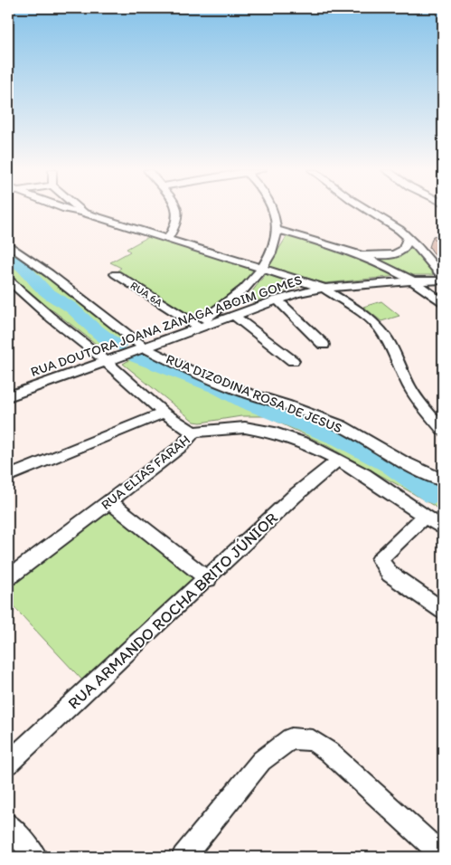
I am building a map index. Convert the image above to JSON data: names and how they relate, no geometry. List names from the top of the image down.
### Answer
{
  "streets": {
    "street": [
      "RUA 6A",
      "RUA DOUTORA JOANA ZANAGA ABOIM GOMES",
      "RUA DIZODINA ROSA DE JESUS",
      "RUA ELIAS FARAH",
      "RUA ARMANDO ROCHA BRITO JÚNIOR"
    ]
  },
  "crossings": [
    ["RUA 6A", "RUA DOUTORA JOANA ZANAGA ABOIM GOMES"],
    ["RUA DOUTORA JOANA ZANAGA ABOIM GOMES", "RUA DIZODINA ROSA DE JESUS"],
    ["RUA ELIAS FARAH", "RUA ARMANDO ROCHA BRITO JÚNIOR"]
  ]
}
